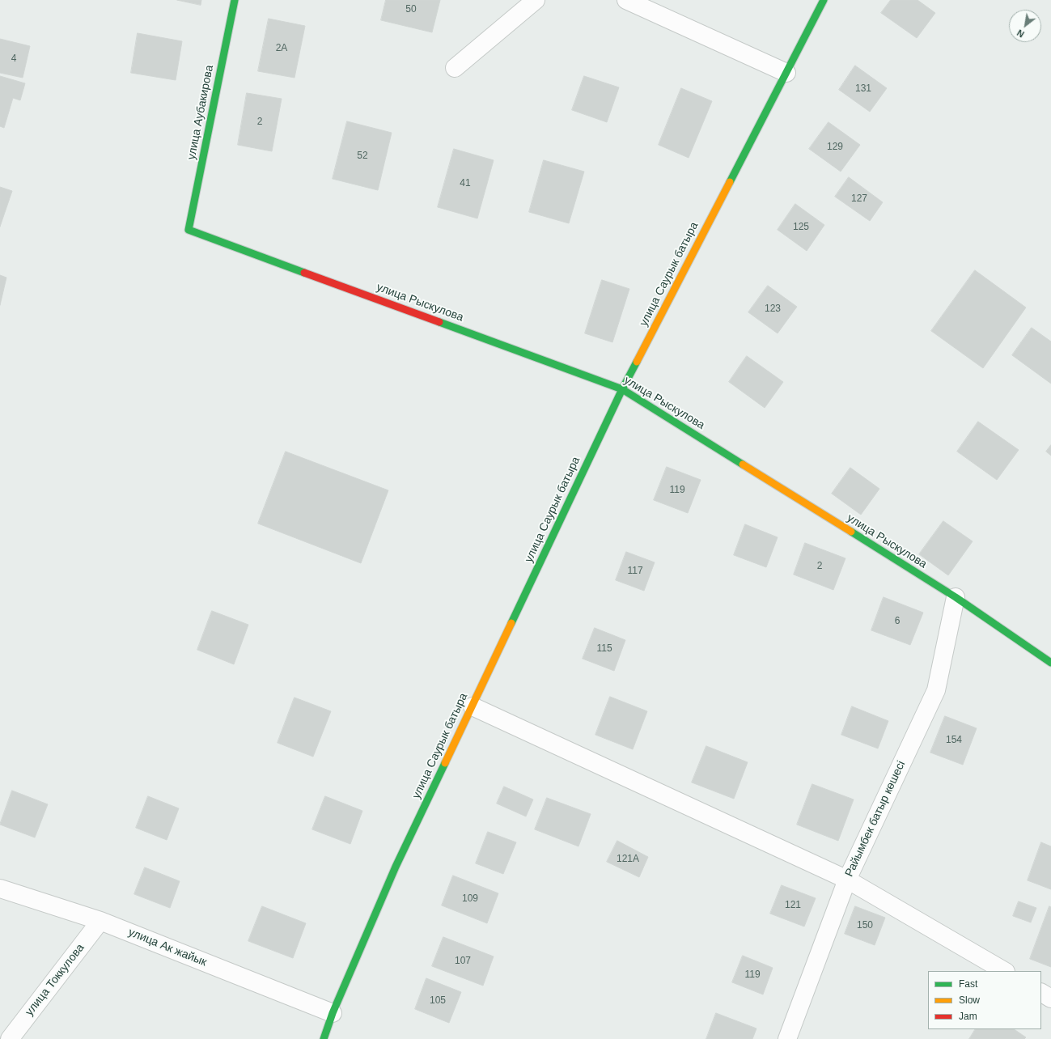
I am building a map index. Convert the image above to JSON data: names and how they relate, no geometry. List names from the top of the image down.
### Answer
{
  "streets": {
    "street": [
      "улица Аубакирова",
      "улица Саурык батыра",
      "улица Рыскулова",
      "Райымбек батыр көшесі",
      "улица Ак жайык",
      "улица Токкулова"
    ]
  },
  "crossings": [
    ["улица Аубакирова", "улица Рыскулова"],
    ["улица Саурык батыра", "улица Рыскулова"],
    ["улица Саурык батыра", "улица Ак жайык"],
    ["улица Рыскулова", "Райымбек батыр көшесі"],
    ["улица Ак жайык", "улица Токкулова"]
  ],
  "house_numbers": [
    "50",
    "2А",
    "4",
    "131",
    "2",
    "129",
    "52",
    "41",
    "127",
    "125",
    "123",
    "119",
    "2",
    "117",
    "6",
    "115",
    "154",
    "121А",
    "109",
    "121",
    "150",
    "107",
    "119",
    "105"
  ],
  "legend": ["Fast", "Slow", "Jam"],
  "north": "bottom left"
}
